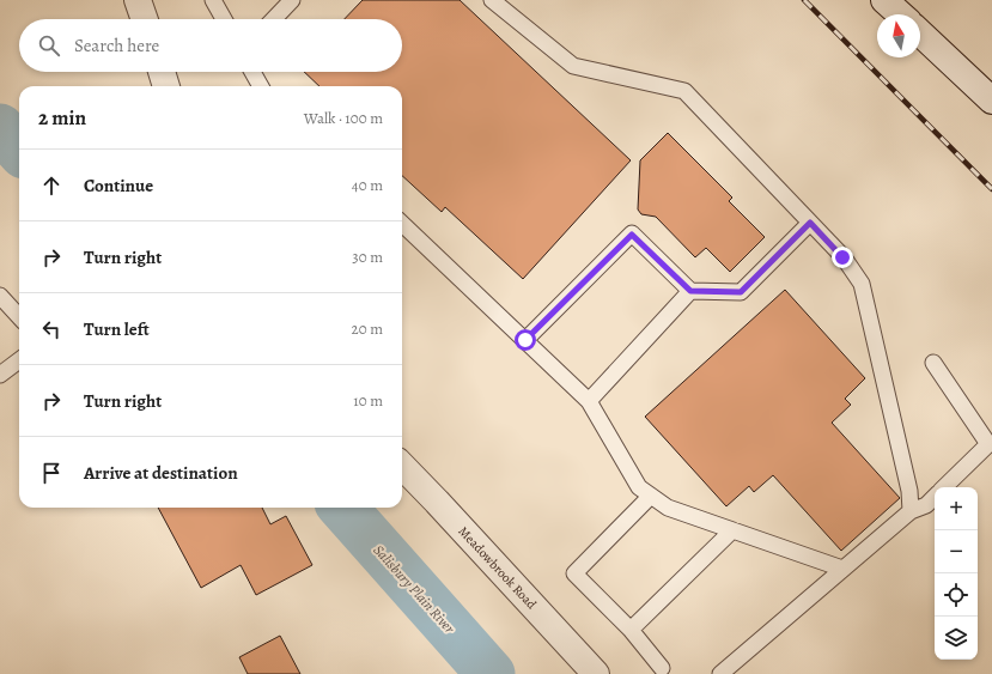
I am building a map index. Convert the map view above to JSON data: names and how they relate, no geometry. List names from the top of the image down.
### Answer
{
  "streets": {
    "street": ["Meadowbrook Road"]
  },
  "water": ["Salisbury Plain River"],
  "north": "top",
  "page": {
    "search": "Search here",
    "heading": ["2 min", "Walk · 100 m"],
    "list": [
      ["Continue", "40 m"],
      ["Turn right", "30 m"],
      ["Turn left", "20 m"],
      ["Turn right", "10 m"],
      "Arrive at destination"
    ],
    "map_buttons": ["+", "−"]
  }
}
